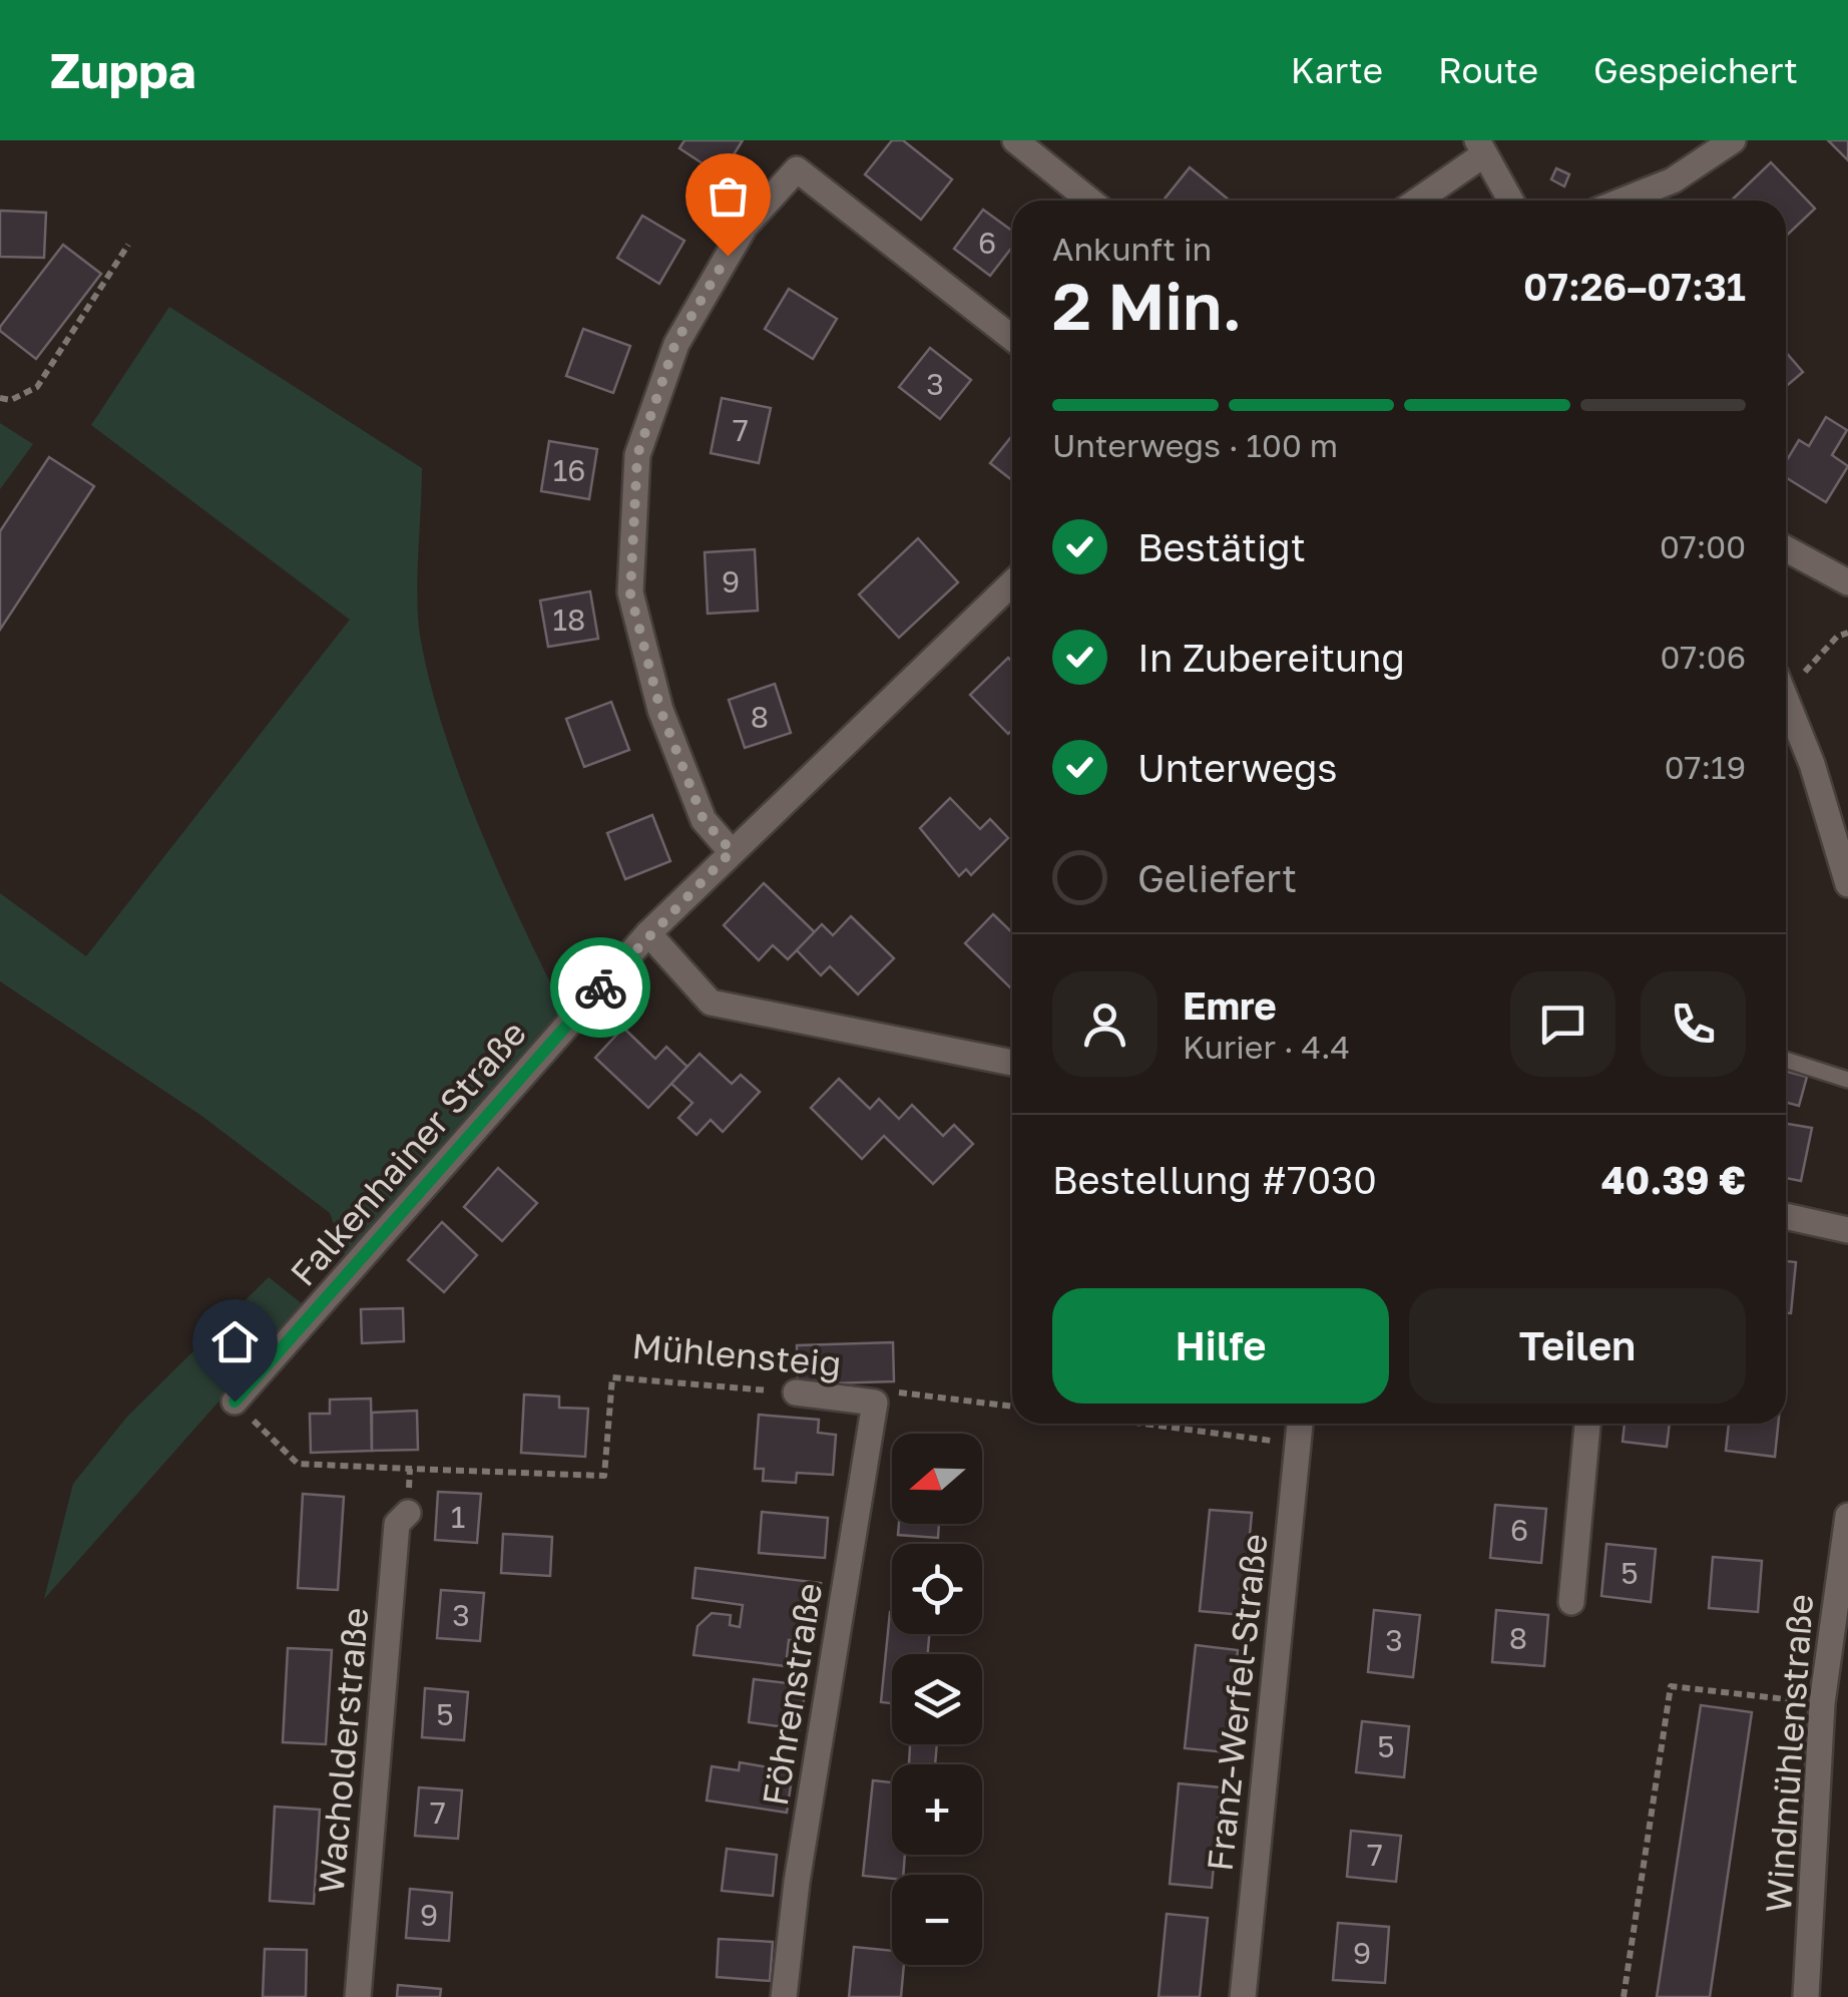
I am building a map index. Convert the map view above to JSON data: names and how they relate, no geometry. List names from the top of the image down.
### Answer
{
  "streets": {
    "street": [
      "Falkenhainer Straße",
      "Mühlensteig",
      "Föhrenstraße",
      "Franz-Werfel-Straße",
      "Wacholderstraße",
      "Windmühlenstraße"
    ]
  },
  "crossings": [
    ["Falkenhainer Straße", "Mühlensteig"],
    ["Mühlensteig", "Föhrenstraße"]
  ],
  "house_numbers": [
    "6",
    "3",
    "7",
    "16",
    "9",
    "18",
    "8",
    "1",
    "6",
    "5",
    "3",
    "8",
    "3",
    "5",
    "5",
    "7",
    "7",
    "9",
    "9"
  ],
  "north": "left",
  "page": {
    "header": "Zuppa",
    "nav": ["Karte", "Route", "Gespeichert"],
    "heading": ["2 Min.", "Ankunft in", "07:26–07:31"],
    "panel": [
      "Emre",
      "Kurier · 4.4",
      "Bestellung #7030",
      "40.39 €"
    ],
    "bar": "Unterwegs · 100 m",
    "list": [
      ["Bestätigt", "07:00"],
      ["In Zubereitung", "07:06"],
      ["Unterwegs", "07:19"],
      "Geliefert"
    ],
    "buttons": ["Hilfe", "Teilen"],
    "map_buttons": ["+", "−"]
  }
}
